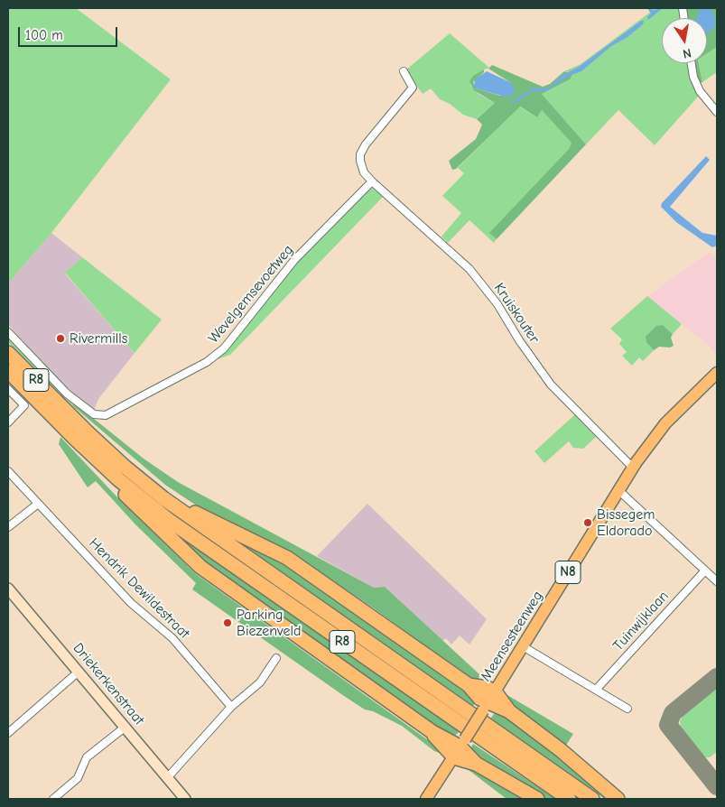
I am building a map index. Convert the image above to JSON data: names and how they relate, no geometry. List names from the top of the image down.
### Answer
{
  "streets": {
    "highway": ["R8"],
    "main road": ["N8", "Meensesteenweg"],
    "street": [
      "Wevelgemsevoetweg",
      "Kruiskouter",
      "Hendrik Dewildestraat",
      "Tuinwijklaan",
      "Driekerkenstraat"
    ]
  },
  "crossings": [
    ["Wevelgemsevoetweg", "Kruiskouter"],
    ["Kruiskouter", "N8"],
    ["Kruiskouter", "Meensesteenweg"],
    ["N8", "Meensesteenweg"]
  ],
  "places": ["Rivermills", "Bissegem Eldorado", "Parking Biezenveld"],
  "scale_bar": "100 m",
  "north": "bottom"
}
